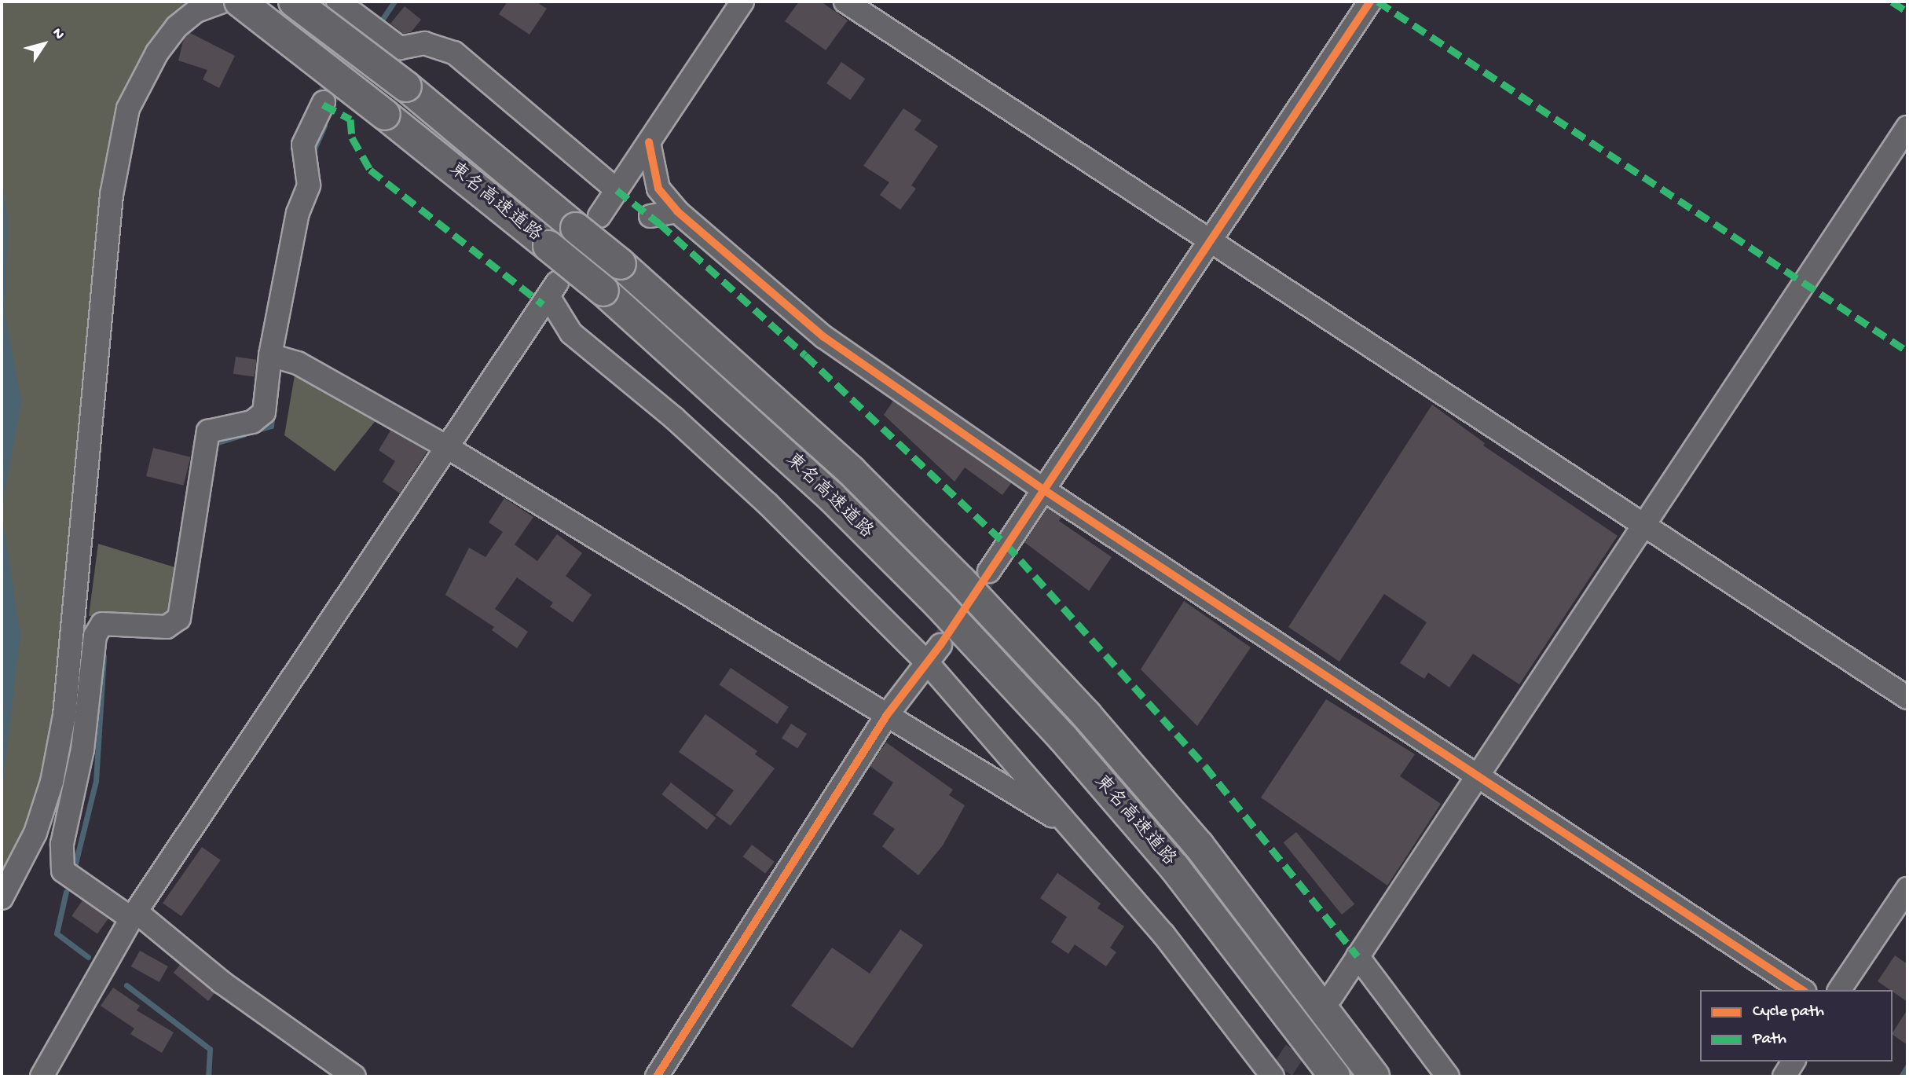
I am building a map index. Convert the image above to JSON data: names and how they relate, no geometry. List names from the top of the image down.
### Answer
{
  "streets": {
    "highway": ["東名高速道路"]
  },
  "legend": ["Cycle path", "Path"],
  "north": "top right"
}
